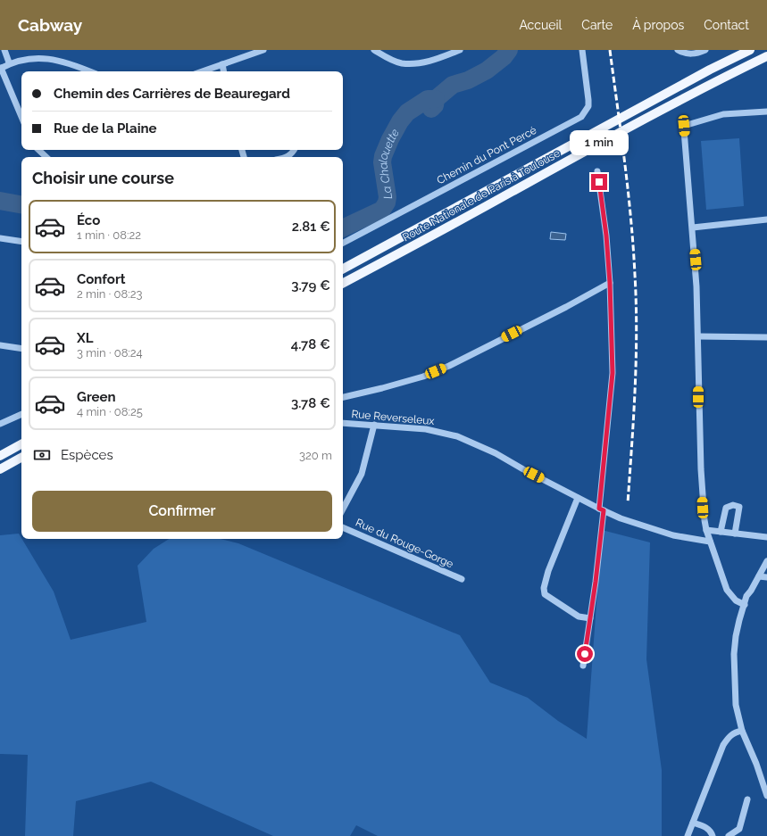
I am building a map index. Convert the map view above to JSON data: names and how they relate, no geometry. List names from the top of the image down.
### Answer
{
  "streets": {
    "main road": ["Route Nationale de Paris à Toulouse"],
    "street": ["Chemin du Pont Percé", "Rue Reverseleux", "Rue du Rouge-Gorge"]
  },
  "water": ["La Chalouette"],
  "page": {
    "header": "Cabway",
    "nav": [
      "Accueil",
      "Carte",
      "À propos",
      "Contact"
    ],
    "banner": ["Chemin des Carrières de Beauregard", "Rue de la Plaine"],
    "bubble": "1 min",
    "heading": "Choisir une course",
    "list": [
      {
        "name": "Éco",
        "note": "1 min · 08:22",
        "value": "2.81 €"
      },
      {
        "name": "Confort",
        "note": "2 min · 08:23",
        "value": "3.79 €"
      },
      {
        "name": "XL",
        "note": "3 min · 08:24",
        "value": "4.78 €"
      },
      {
        "name": "Green",
        "note": "4 min · 08:25",
        "value": "3.78 €"
      }
    ],
    "pay": ["Espèces", "320 m"],
    "buttons": "Confirmer"
  }
}
